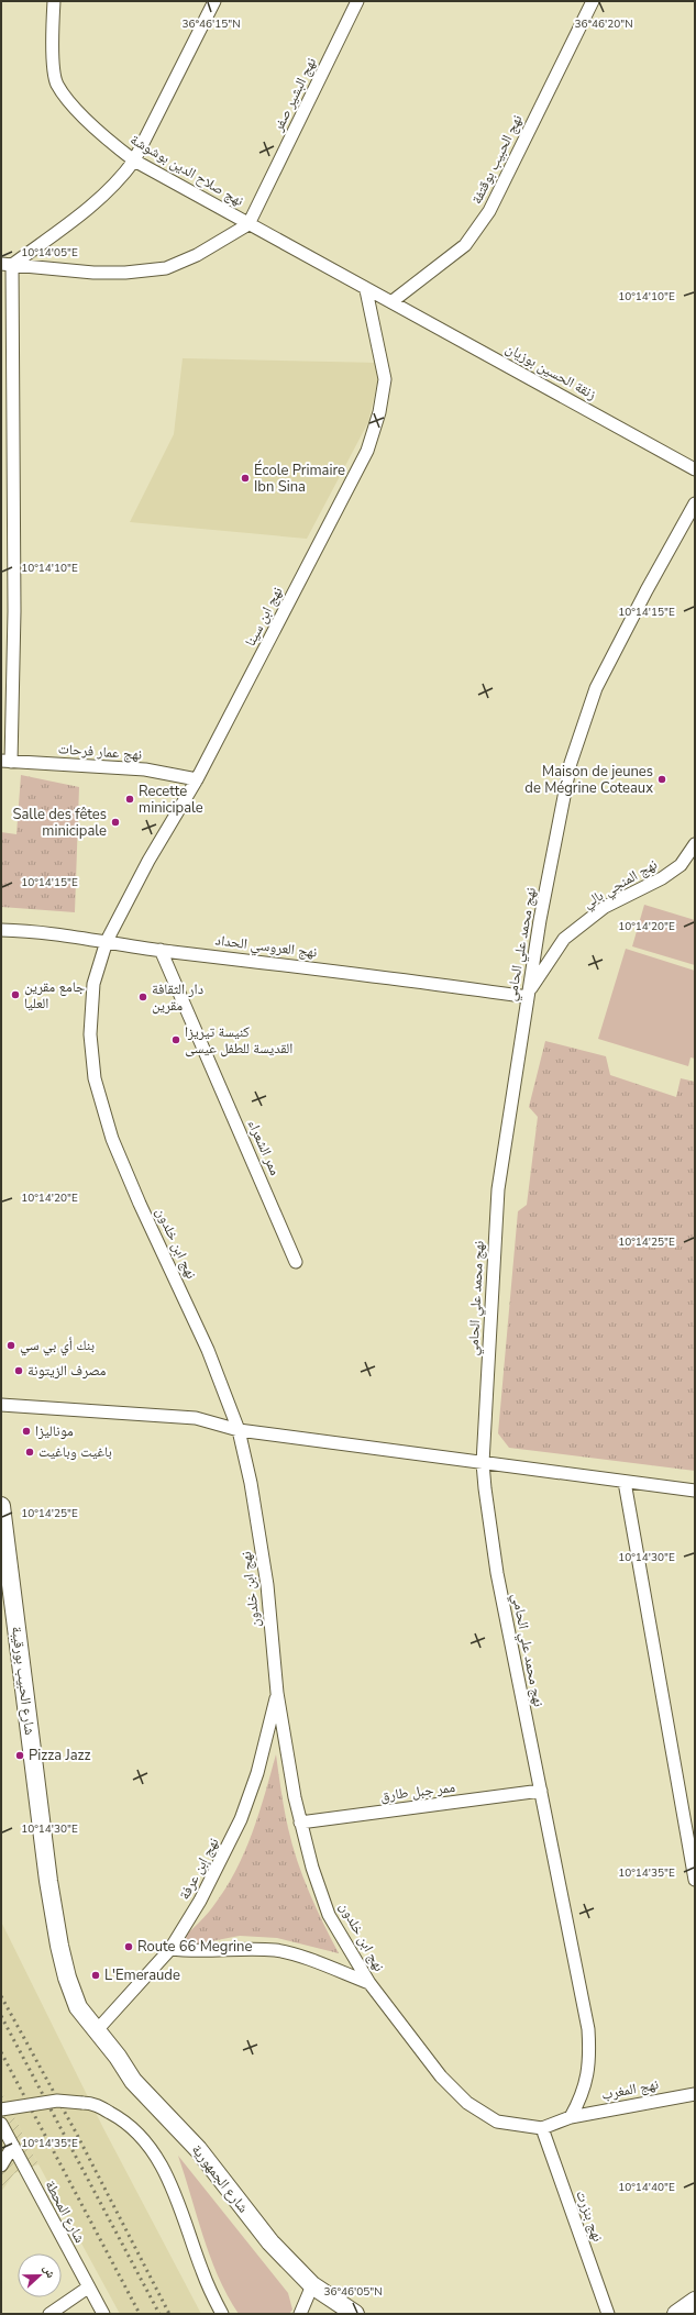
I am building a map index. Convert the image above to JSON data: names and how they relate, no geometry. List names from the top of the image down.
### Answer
{
  "streets": {
    "street": [
      "نهج البشير صفر",
      "نهج الحبيب بوقتفة",
      "نهج صلاح الدين بوشوشة",
      "زنقة الحسين بوزيان",
      "نهج ابن سينا",
      "نهج عمار فرحات",
      "نهج المنجي بالي",
      "نهج محمد علي الحامي",
      "نهج العروسي الحداد",
      "ممر الشعراء",
      "نهج ابن خلدون",
      "شارع الحبيب بورقيبة",
      "ممر جبل طارق",
      "نهج إبن عرفة",
      "نهج المغرب",
      "شارع الجمهورية",
      "شارع المحطة",
      "نهج بنزرت"
    ]
  },
  "crossings": [
    ["نهج البشير صفر", "نهج صلاح الدين بوشوشة"],
    ["نهج الحبيب بوقتفة", "نهج صلاح الدين بوشوشة"],
    ["نهج الحبيب بوقتفة", "زنقة الحسين بوزيان"],
    ["نهج صلاح الدين بوشوشة", "زنقة الحسين بوزيان"],
    ["نهج صلاح الدين بوشوشة", "نهج ابن سينا"],
    ["نهج ابن سينا", "نهج عمار فرحات"],
    ["نهج ابن سينا", "نهج العروسي الحداد"],
    ["نهج ابن سينا", "نهج ابن خلدون"],
    ["نهج المنجي بالي", "نهج محمد علي الحامي"],
    ["نهج المنجي بالي", "نهج العروسي الحداد"],
    ["نهج محمد علي الحامي", "نهج العروسي الحداد"],
    ["نهج محمد علي الحامي", "نهج ابن خلدون"],
    ["نهج محمد علي الحامي", "ممر جبل طارق"],
    ["نهج محمد علي الحامي", "نهج المغرب"],
    ["نهج العروسي الحداد", "ممر الشعراء"],
    ["نهج العروسي الحداد", "نهج ابن خلدون"],
    ["نهج ابن خلدون", "ممر جبل طارق"],
    ["نهج ابن خلدون", "نهج إبن عرفة"],
    ["نهج ابن خلدون", "نهج المغرب"],
    ["نهج ابن خلدون", "نهج بنزرت"],
    ["شارع الحبيب بورقيبة", "نهج إبن عرفة"],
    ["شارع الحبيب بورقيبة", "شارع الجمهورية"],
    ["نهج إبن عرفة", "شارع الجمهورية"]
  ],
  "places": [
    "École Primaire Ibn Sina",
    "Maison de jeunes de Mégrine Coteaux",
    "Recette minicipale",
    "Salle des fêtes minicipale",
    "جامع مقرين العليا",
    "دار الثقافة مقرين",
    "كنيسة تيريزا القديسة للطفل عيسى",
    "بنك أي بي سي",
    "مصرف الزيتونة",
    "موناليزا",
    "باغيت وباغيت",
    "Pizza Jazz",
    "Route 66 Megrine",
    "L'Emeraude"
  ],
  "north": "right",
  "coordinates": [
    "36°46'15\"N",
    "36°46'20\"N",
    "10°14'05\"E",
    "10°14'10\"E",
    "10°14'15\"E",
    "10°14'20\"E",
    "10°14'25\"E",
    "10°14'30\"E",
    "10°14'35\"E",
    "10°14'40\"E",
    "36°46'05\"N"
  ]
}
